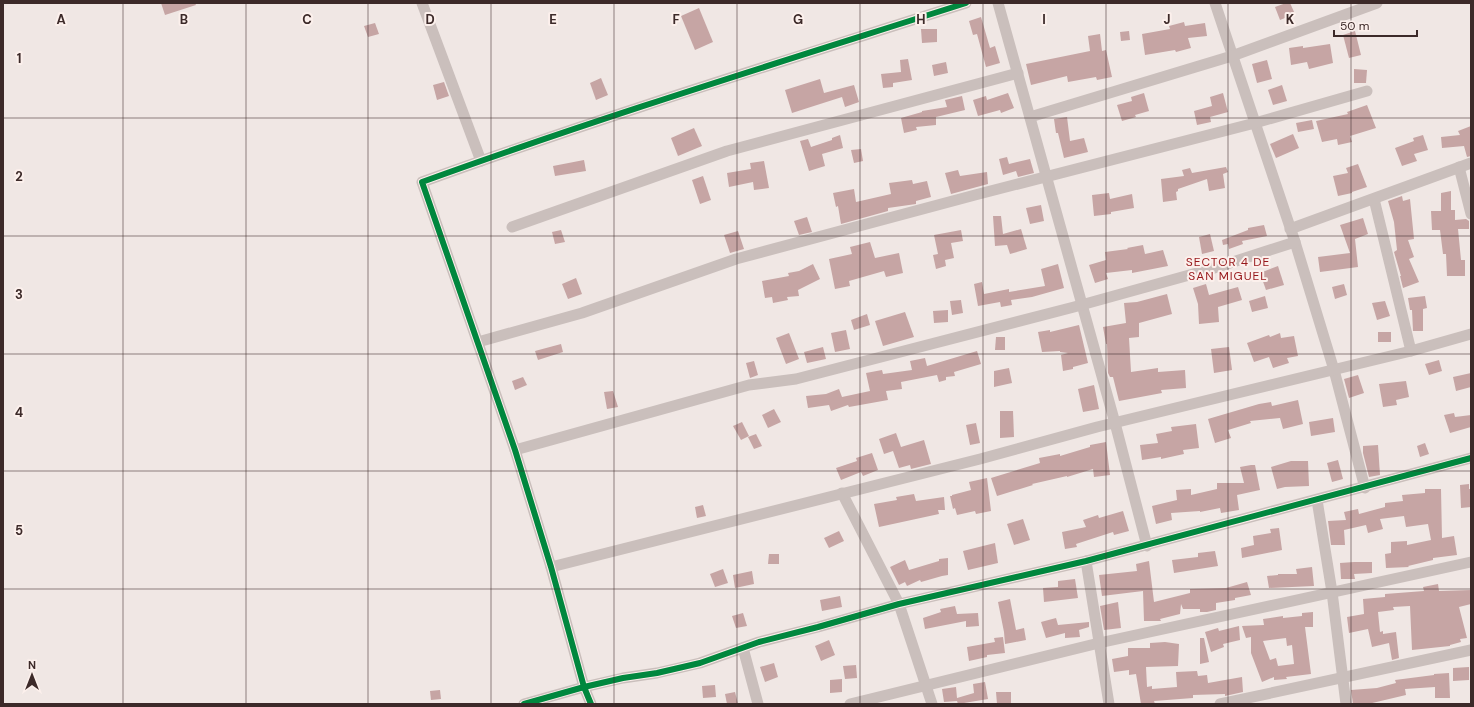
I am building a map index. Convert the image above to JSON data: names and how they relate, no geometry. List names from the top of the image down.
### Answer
{
  "districts": ["SECTOR 4 DE SAN MIGUEL"],
  "scale_bar": "50 m",
  "north": "top",
  "grid": {
    "columns": [
      "A",
      "B",
      "C",
      "D",
      "E",
      "F",
      "G",
      "H",
      "I",
      "J",
      "K"
    ],
    "rows": [
      "1",
      "2",
      "3",
      "4",
      "5"
    ]
  }
}
